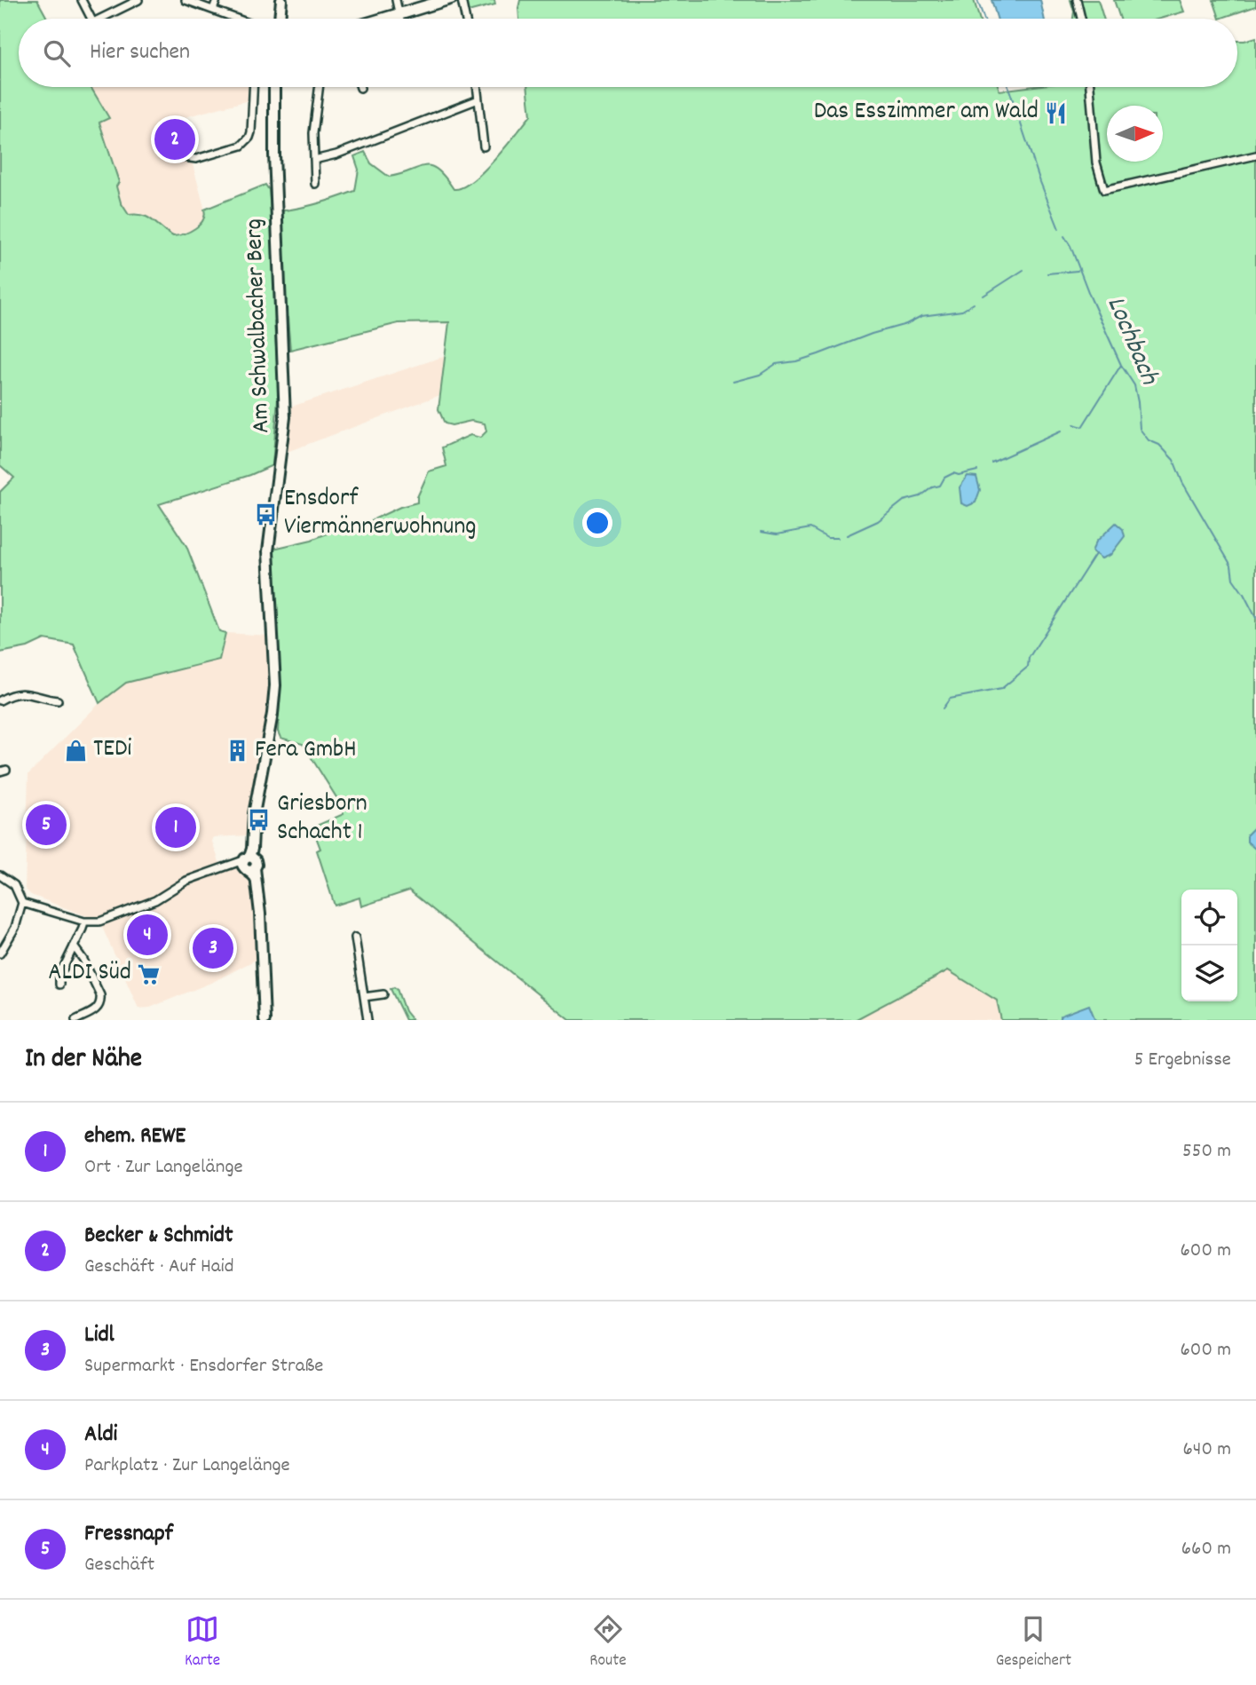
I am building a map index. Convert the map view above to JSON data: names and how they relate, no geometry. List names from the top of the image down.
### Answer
{
  "streets": {
    "main road": ["Am Schwalbacher Berg"]
  },
  "water": ["Lochbach"],
  "places": {
    "restaurant": ["Das Esszimmer am Wald"],
    "bus stop": ["Ensdorf Viermännerwohnung", "Griesborn Schacht 1"],
    "shop": ["TEDi"],
    "building": ["Fera GmbH"],
    "supermarket": ["ALDI Süd"]
  },
  "north": "right",
  "page": {
    "search": "Hier suchen",
    "pins": [
      "2",
      "5",
      "1",
      "4",
      "3"
    ],
    "heading": ["In der Nähe", "5 Ergebnisse"],
    "list": [
      {
        "mark": "1",
        "name": "ehem. REWE",
        "note": "Ort · Zur Langelänge",
        "value": "550 m"
      },
      {
        "mark": "2",
        "name": "Becker & Schmidt",
        "note": "Geschäft · Auf Haid",
        "value": "600 m"
      },
      {
        "mark": "3",
        "name": "Lidl",
        "note": "Supermarkt · Ensdorfer Straße",
        "value": "600 m"
      },
      {
        "mark": "4",
        "name": "Aldi",
        "note": "Parkplatz · Zur Langelänge",
        "value": "640 m"
      },
      {
        "mark": "5",
        "name": "Fressnapf",
        "note": "Geschäft",
        "value": "660 m"
      }
    ],
    "nav": ["Karte", "Route", "Gespeichert"]
  }
}
